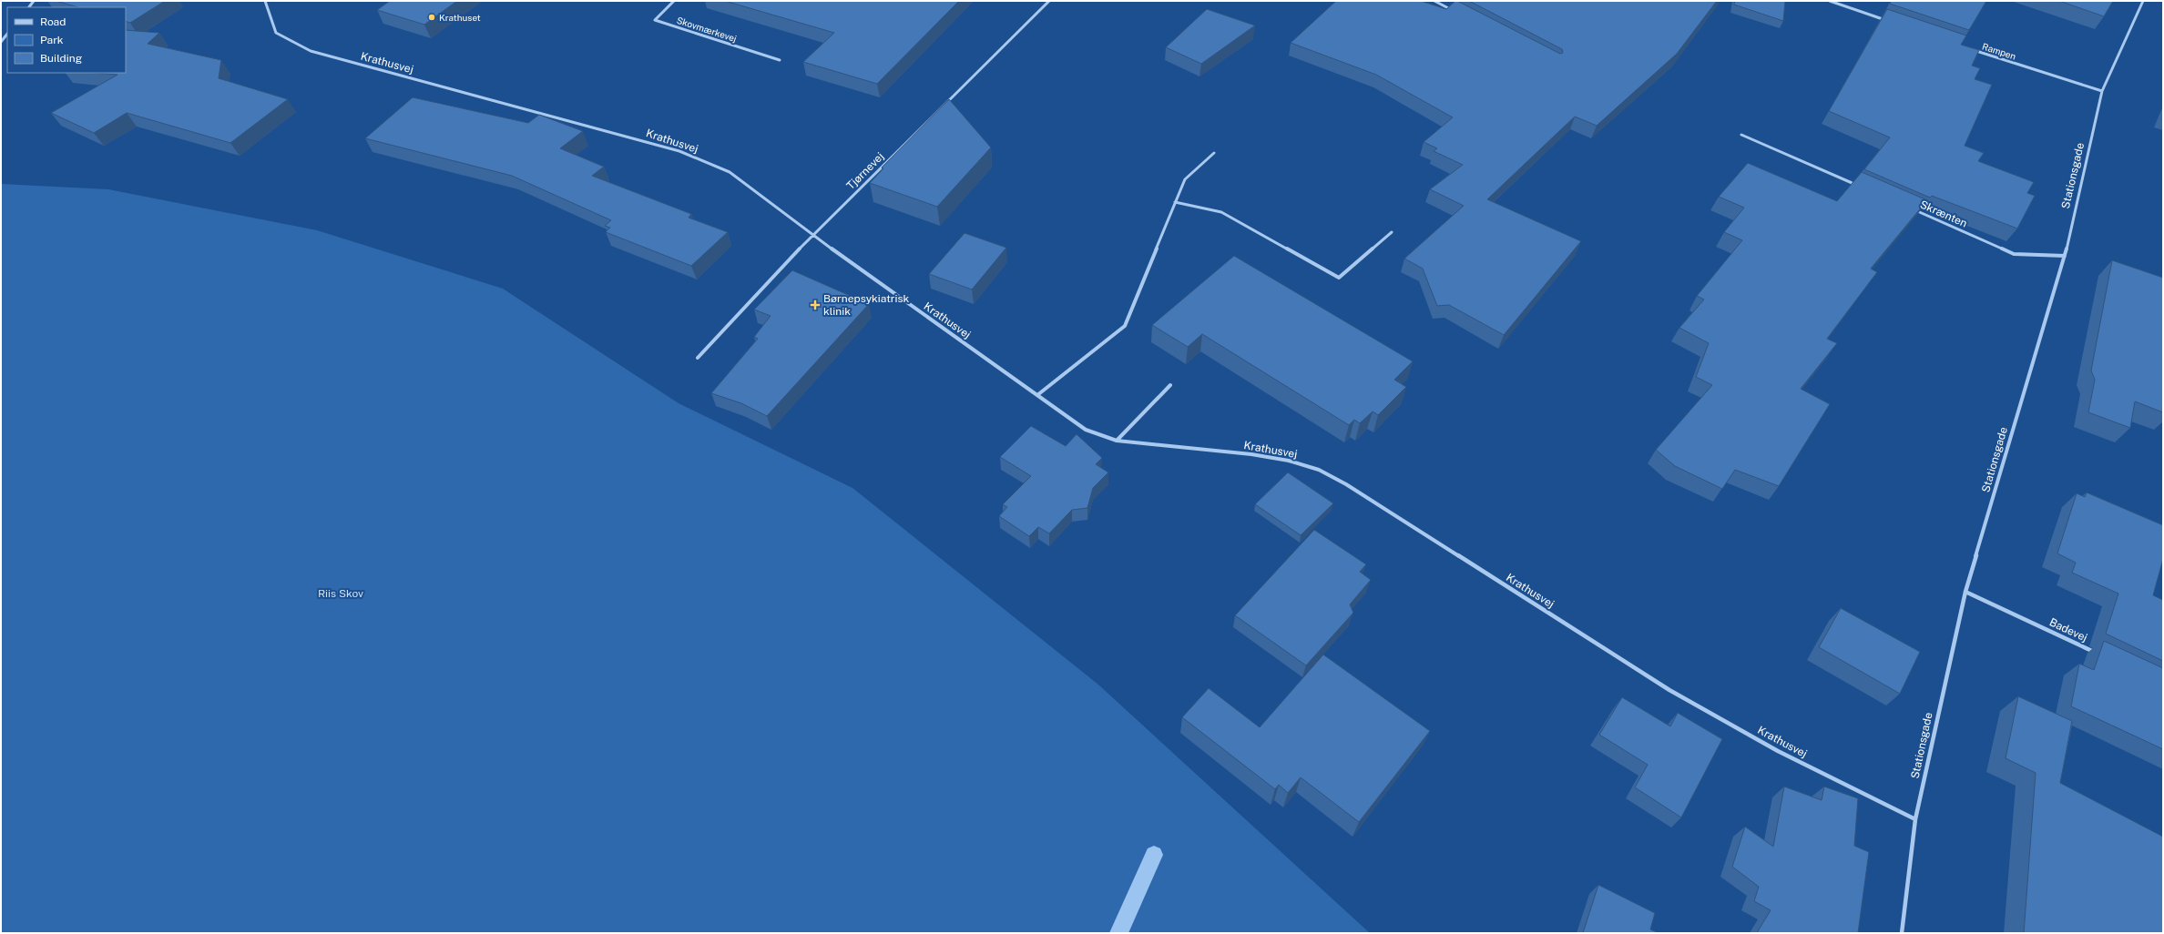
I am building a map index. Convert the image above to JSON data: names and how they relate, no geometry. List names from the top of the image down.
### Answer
{
  "streets": {
    "street": [
      "Skovmærkevej",
      "Rampen",
      "Krathusvej",
      "Tjørnevej",
      "Stationsgade",
      "Skrænten",
      "Badevej"
    ]
  },
  "crossings": [
    ["Rampen", "Stationsgade"],
    ["Krathusvej", "Tjørnevej"],
    ["Krathusvej", "Stationsgade"],
    ["Stationsgade", "Skrænten"],
    ["Stationsgade", "Badevej"]
  ],
  "parks": ["Riis Skov"],
  "places": {
    "other": ["Krathuset"],
    "health": ["Børnepsykiatrisk klinik"]
  },
  "legend": ["Road", "Park", "Building"]
}
